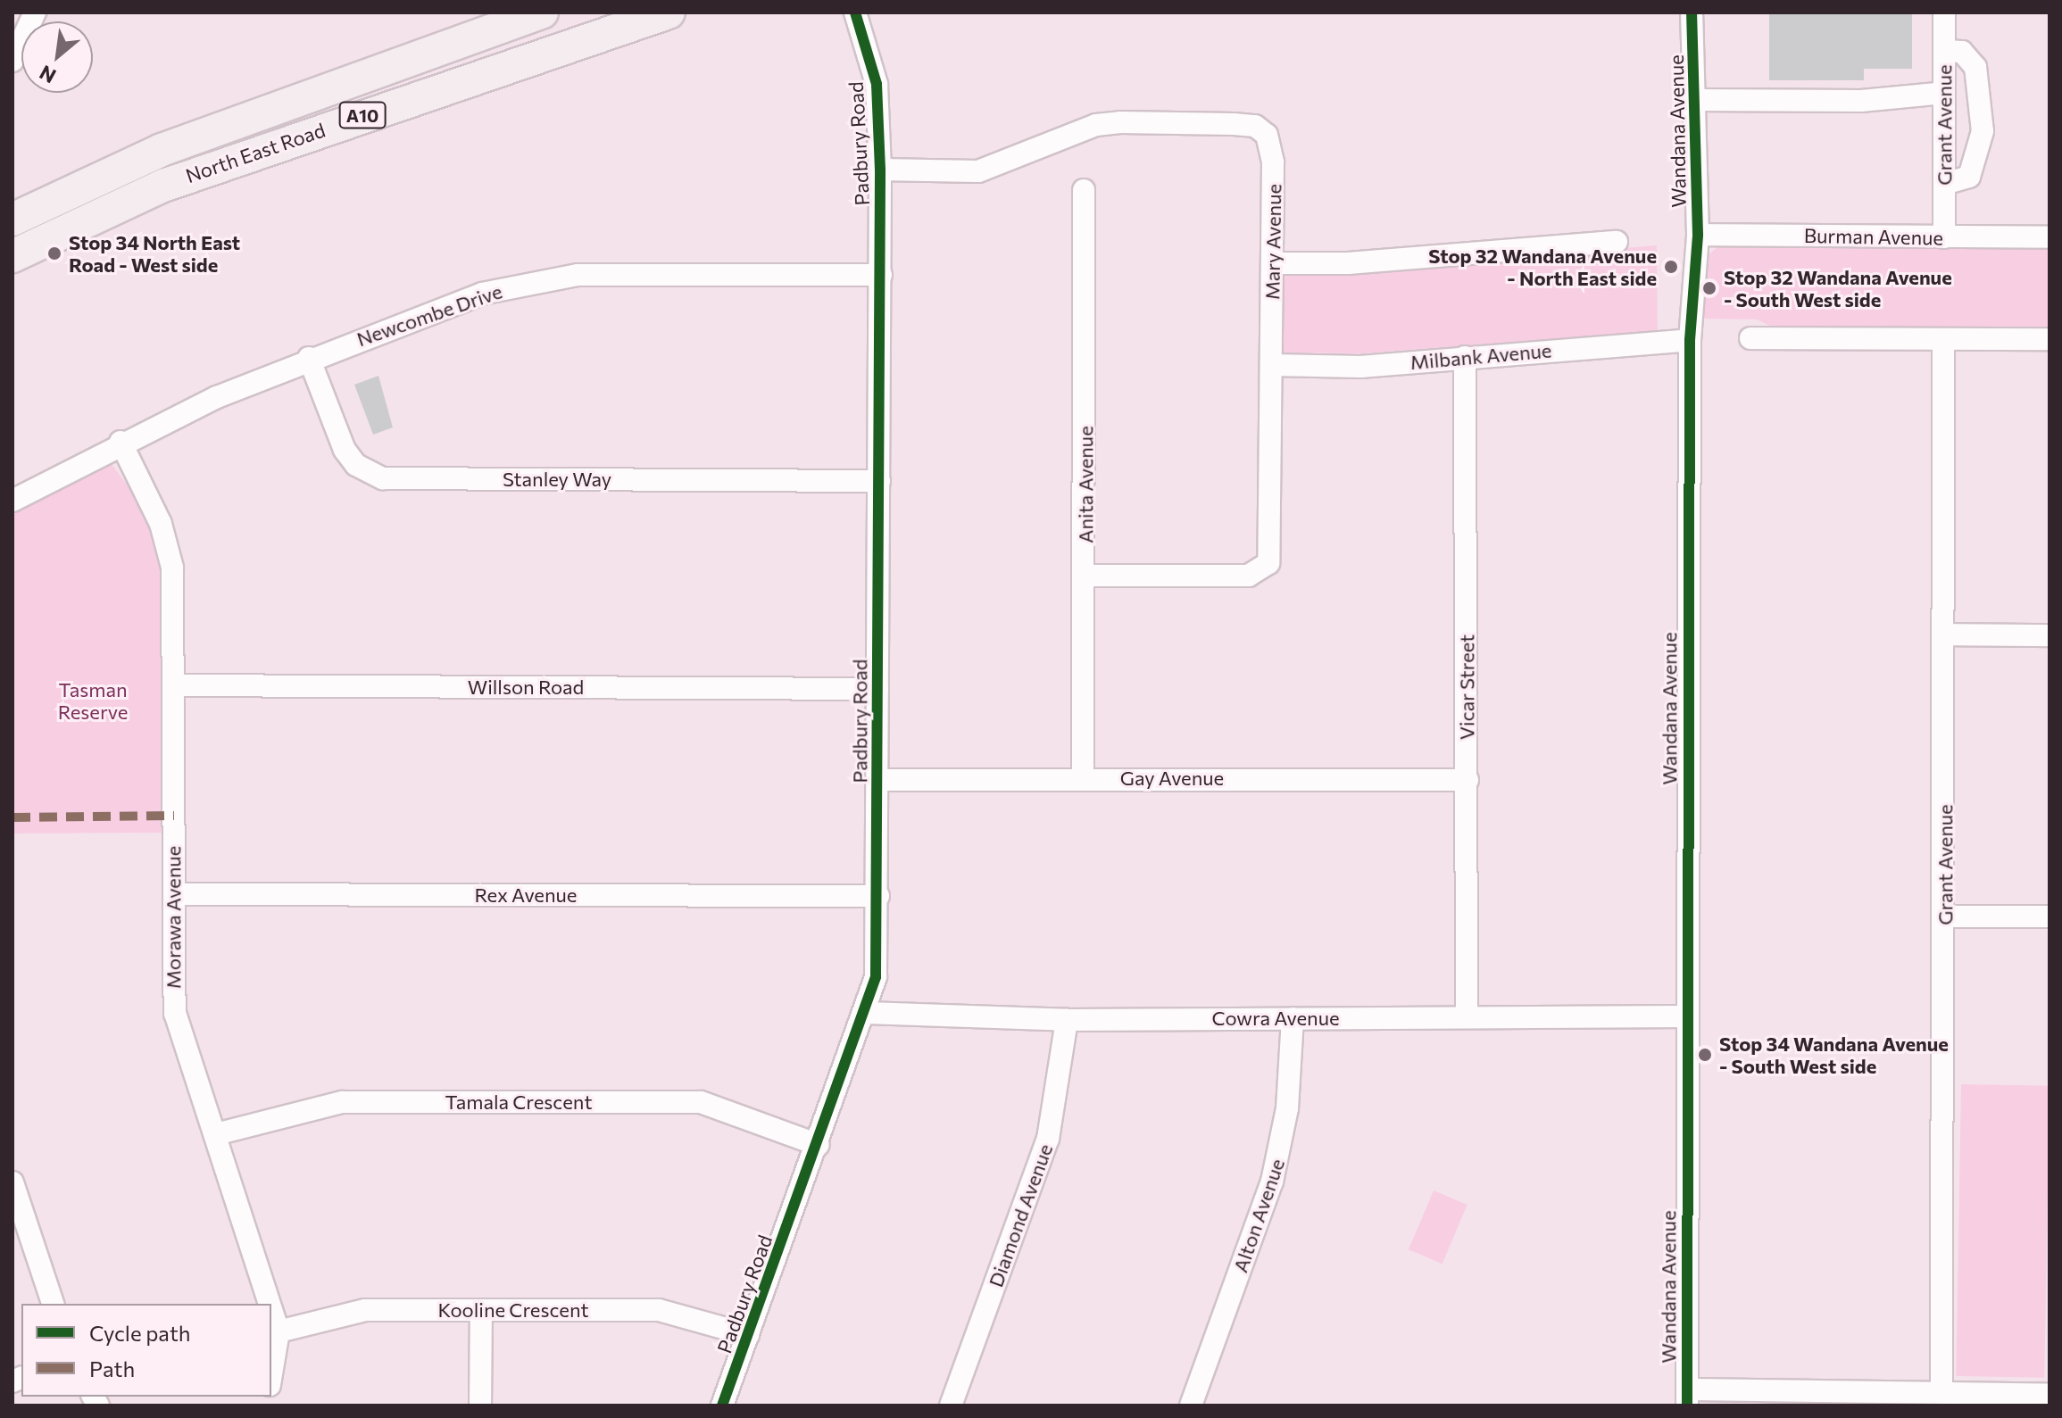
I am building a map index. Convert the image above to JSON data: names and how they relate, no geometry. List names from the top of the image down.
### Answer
{
  "streets": {
    "highway": ["A10", "North East Road"],
    "street": [
      "Grant Avenue",
      "Wandana Avenue",
      "Padbury Road",
      "Burman Avenue",
      "Mary Avenue",
      "Newcombe Drive",
      "Milbank Avenue",
      "Stanley Way",
      "Anita Avenue",
      "Willson Road",
      "Vicar Street",
      "Gay Avenue",
      "Rex Avenue",
      "Morawa Avenue",
      "Cowra Avenue",
      "Tamala Crescent",
      "Diamond Avenue",
      "Alton Avenue",
      "Kooline Crescent"
    ]
  },
  "crossings": [
    ["Grant Avenue", "Burman Avenue"],
    ["Wandana Avenue", "Burman Avenue"],
    ["Wandana Avenue", "Milbank Avenue"],
    ["Wandana Avenue", "Cowra Avenue"],
    ["Padbury Road", "Mary Avenue"],
    ["Padbury Road", "Newcombe Drive"],
    ["Padbury Road", "Stanley Way"],
    ["Padbury Road", "Willson Road"],
    ["Padbury Road", "Gay Avenue"],
    ["Padbury Road", "Rex Avenue"],
    ["Padbury Road", "Cowra Avenue"],
    ["Padbury Road", "Tamala Crescent"],
    ["Padbury Road", "Kooline Crescent"],
    ["Mary Avenue", "Milbank Avenue"],
    ["Mary Avenue", "Anita Avenue"],
    ["Newcombe Drive", "Stanley Way"],
    ["Newcombe Drive", "Morawa Avenue"],
    ["Milbank Avenue", "Vicar Street"],
    ["Anita Avenue", "Gay Avenue"],
    ["Willson Road", "Morawa Avenue"],
    ["Vicar Street", "Gay Avenue"],
    ["Vicar Street", "Cowra Avenue"],
    ["Rex Avenue", "Morawa Avenue"],
    ["Morawa Avenue", "Tamala Crescent"],
    ["Morawa Avenue", "Kooline Crescent"],
    ["Cowra Avenue", "Diamond Avenue"],
    ["Cowra Avenue", "Alton Avenue"]
  ],
  "parks": ["Tasman Reserve"],
  "places": [
    "Stop 34 North East Road - West side",
    "Stop 32 Wandana Avenue - North East side",
    "Stop 32 Wandana Avenue - South West side",
    "Stop 34 Wandana Avenue - South West side"
  ],
  "legend": ["Cycle path", "Path"],
  "north": "bottom left"
}
